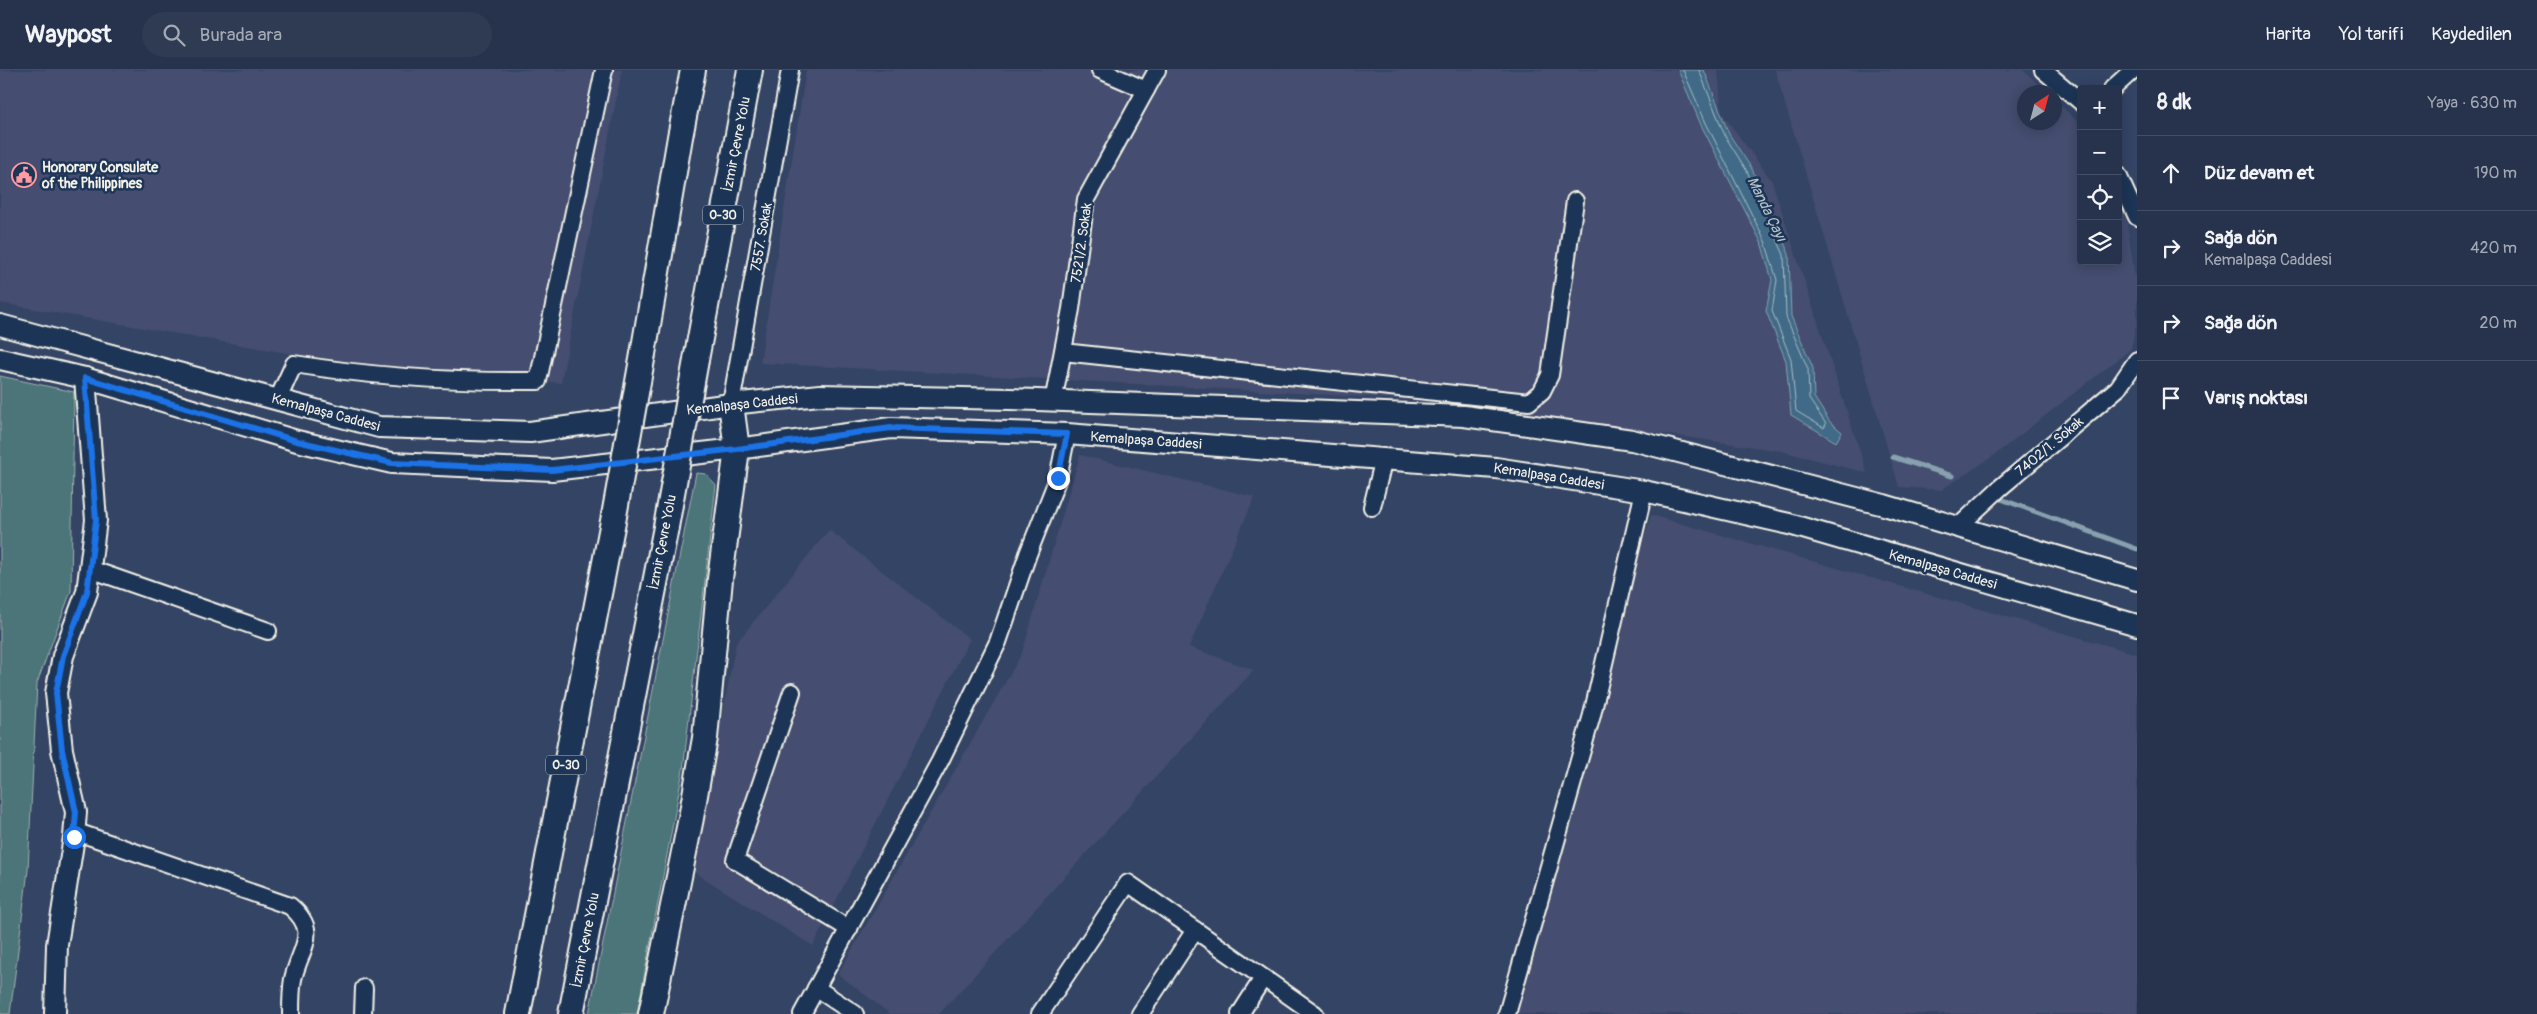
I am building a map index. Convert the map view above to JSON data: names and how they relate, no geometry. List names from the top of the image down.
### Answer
{
  "streets": {
    "highway": ["İzmir Çevre Yolu", "O-30"],
    "main road": ["Kemalpaşa Caddesi"],
    "street": ["7557. Sokak", "7521/2. Sokak", "7402/1. Sokak"]
  },
  "crossings": [
    ["7557. Sokak", "Kemalpaşa Caddesi"],
    ["7521/2. Sokak", "Kemalpaşa Caddesi"],
    ["Kemalpaşa Caddesi", "7402/1. Sokak"]
  ],
  "water": ["Manda Çayı"],
  "places": {
    "public building": ["Honorary Consulate of the Philippines"]
  },
  "north": "top right",
  "page": {
    "header": "Waypost",
    "search": "Burada ara",
    "nav": ["Harita", "Yol tarifi", "Kaydedilen"],
    "heading": ["8 dk", "Yaya · 630 m"],
    "map_buttons": ["+", "−"],
    "list": [
      ["Düz devam et", "190 m"],
      ["Sağa dön", "Kemalpaşa Caddesi", "420 m"],
      ["Sağa dön", "20 m"],
      "Varış noktası"
    ]
  }
}
